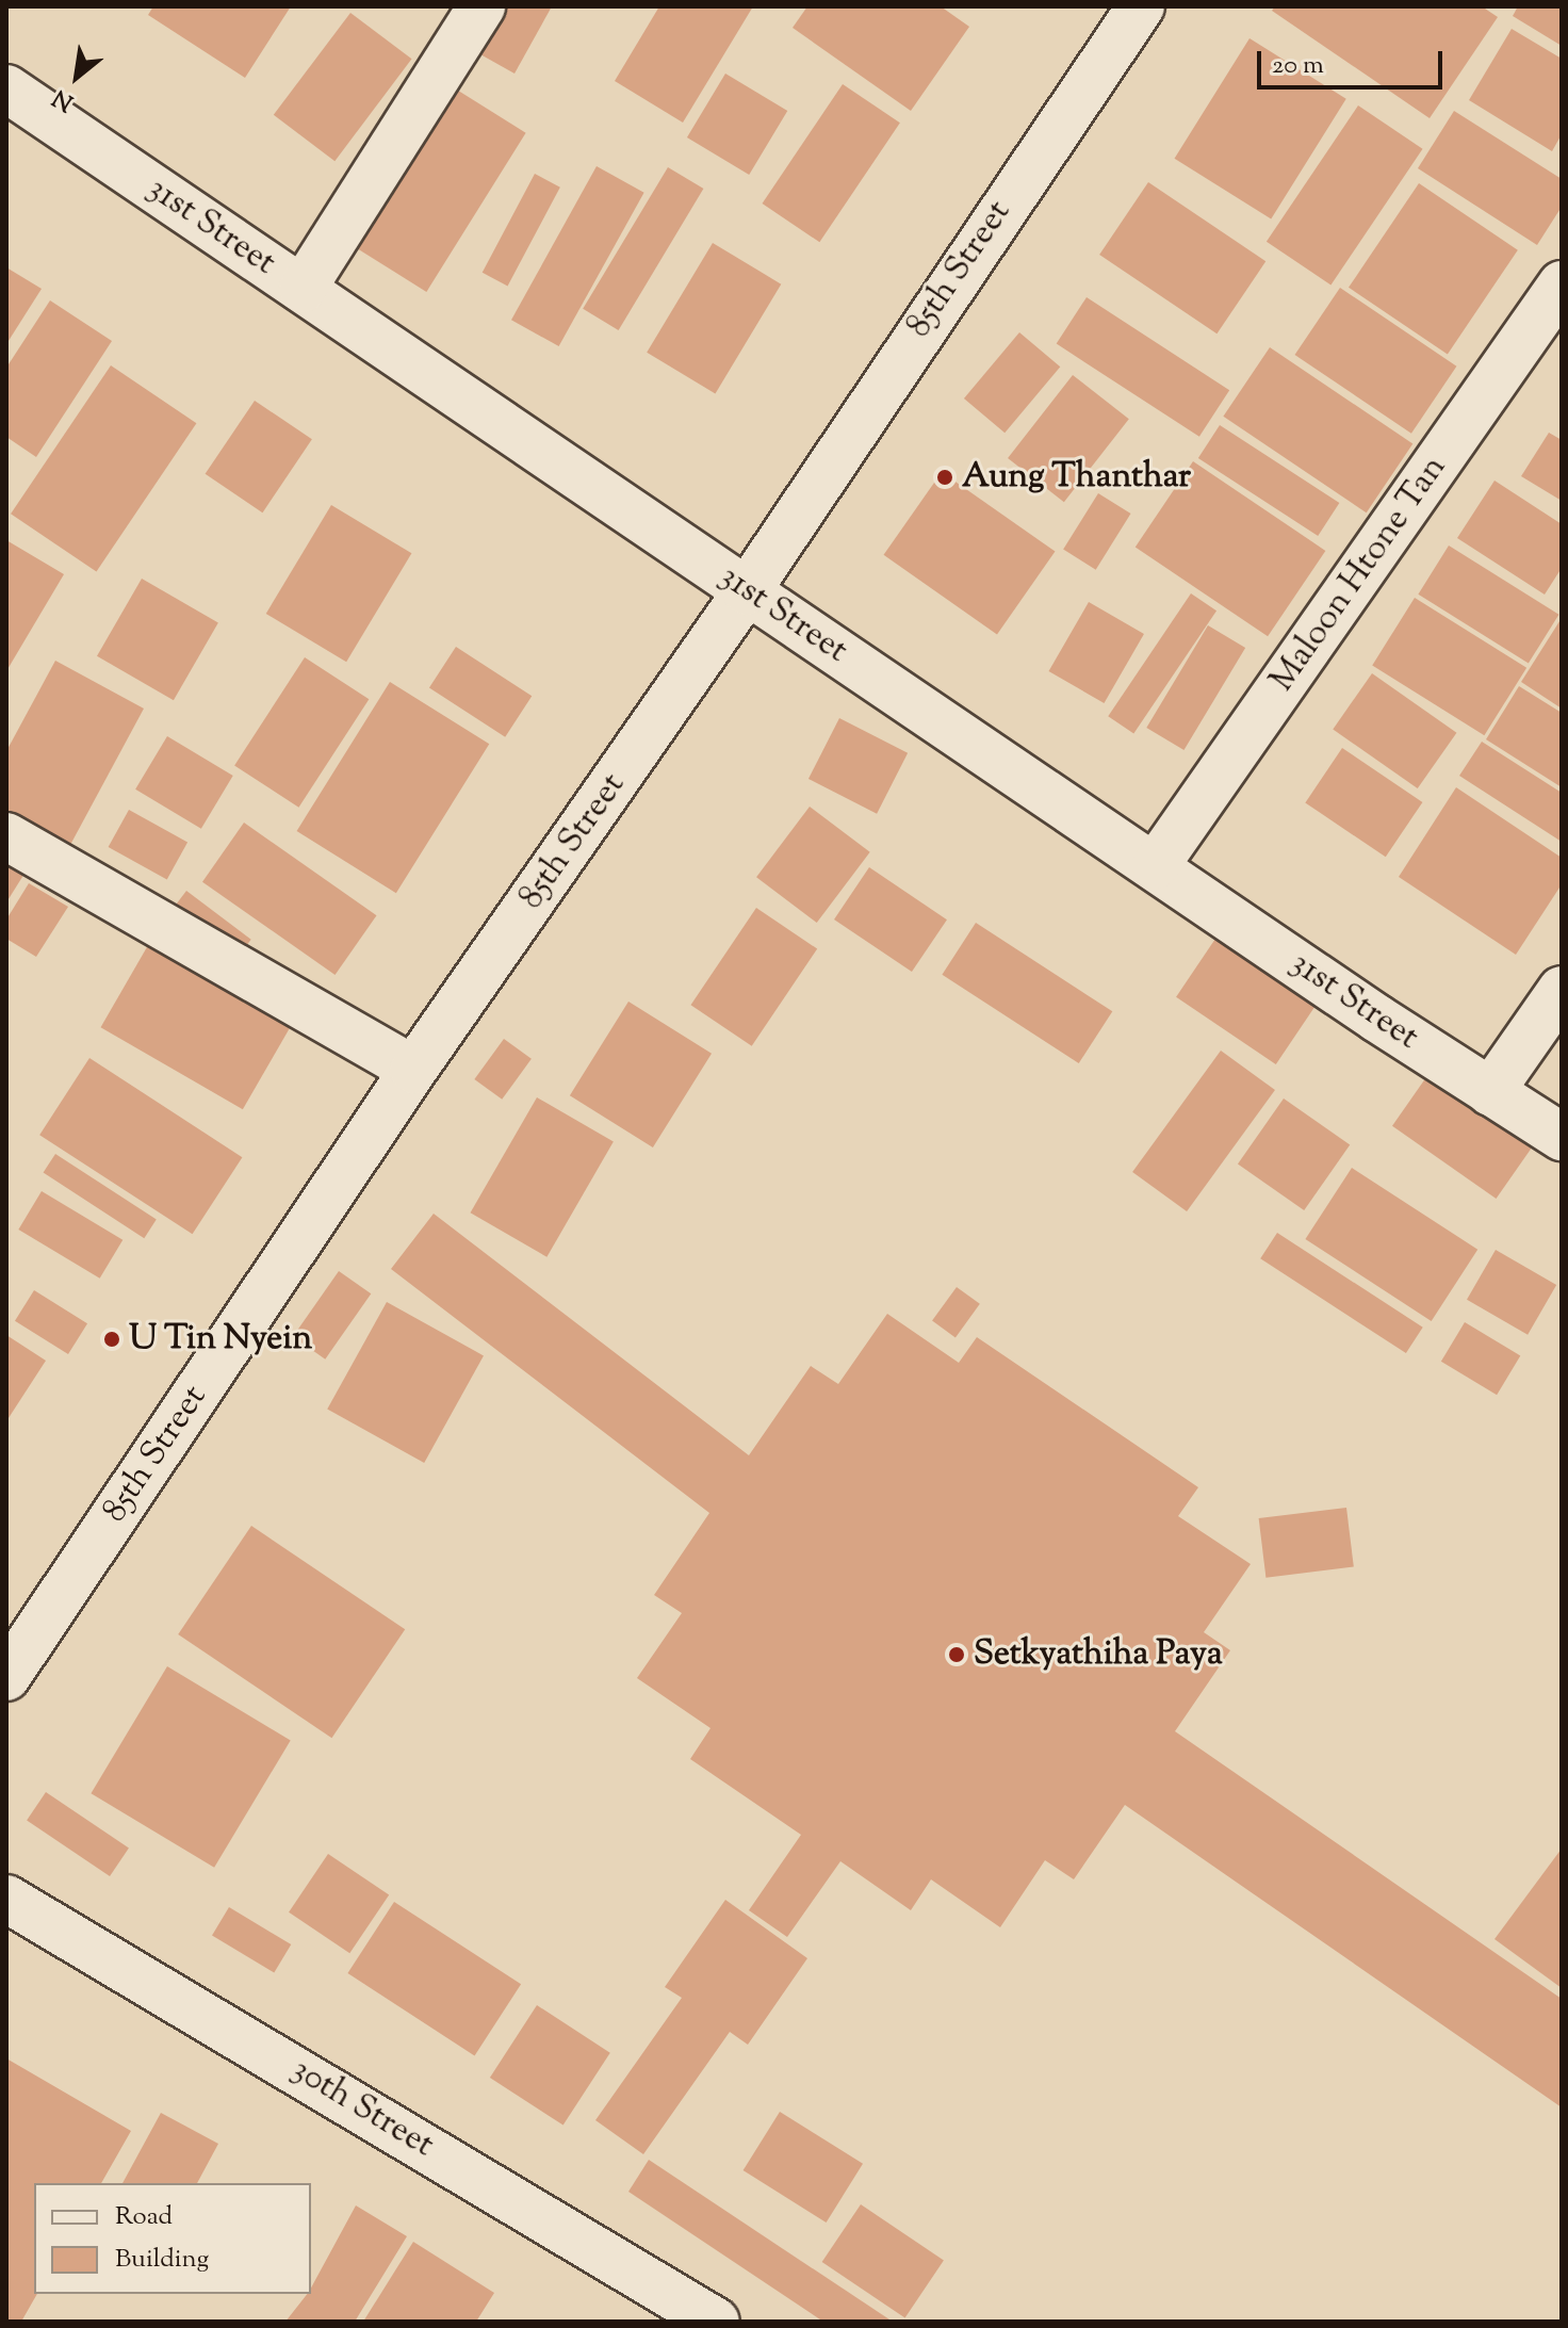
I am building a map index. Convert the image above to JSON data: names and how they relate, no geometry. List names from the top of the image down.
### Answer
{
  "streets": {
    "street": [
      "31st Street",
      "85th Street",
      "Maloon Htone Tan",
      "30th Street"
    ]
  },
  "crossings": [
    ["31st Street", "85th Street"],
    ["31st Street", "Maloon Htone Tan"]
  ],
  "places": ["Aung Thanthar", "U Tin Nyein", "Setkyathiha Paya"],
  "legend": ["Road", "Building"],
  "scale_bar": "20 m",
  "north": "bottom left"
}
